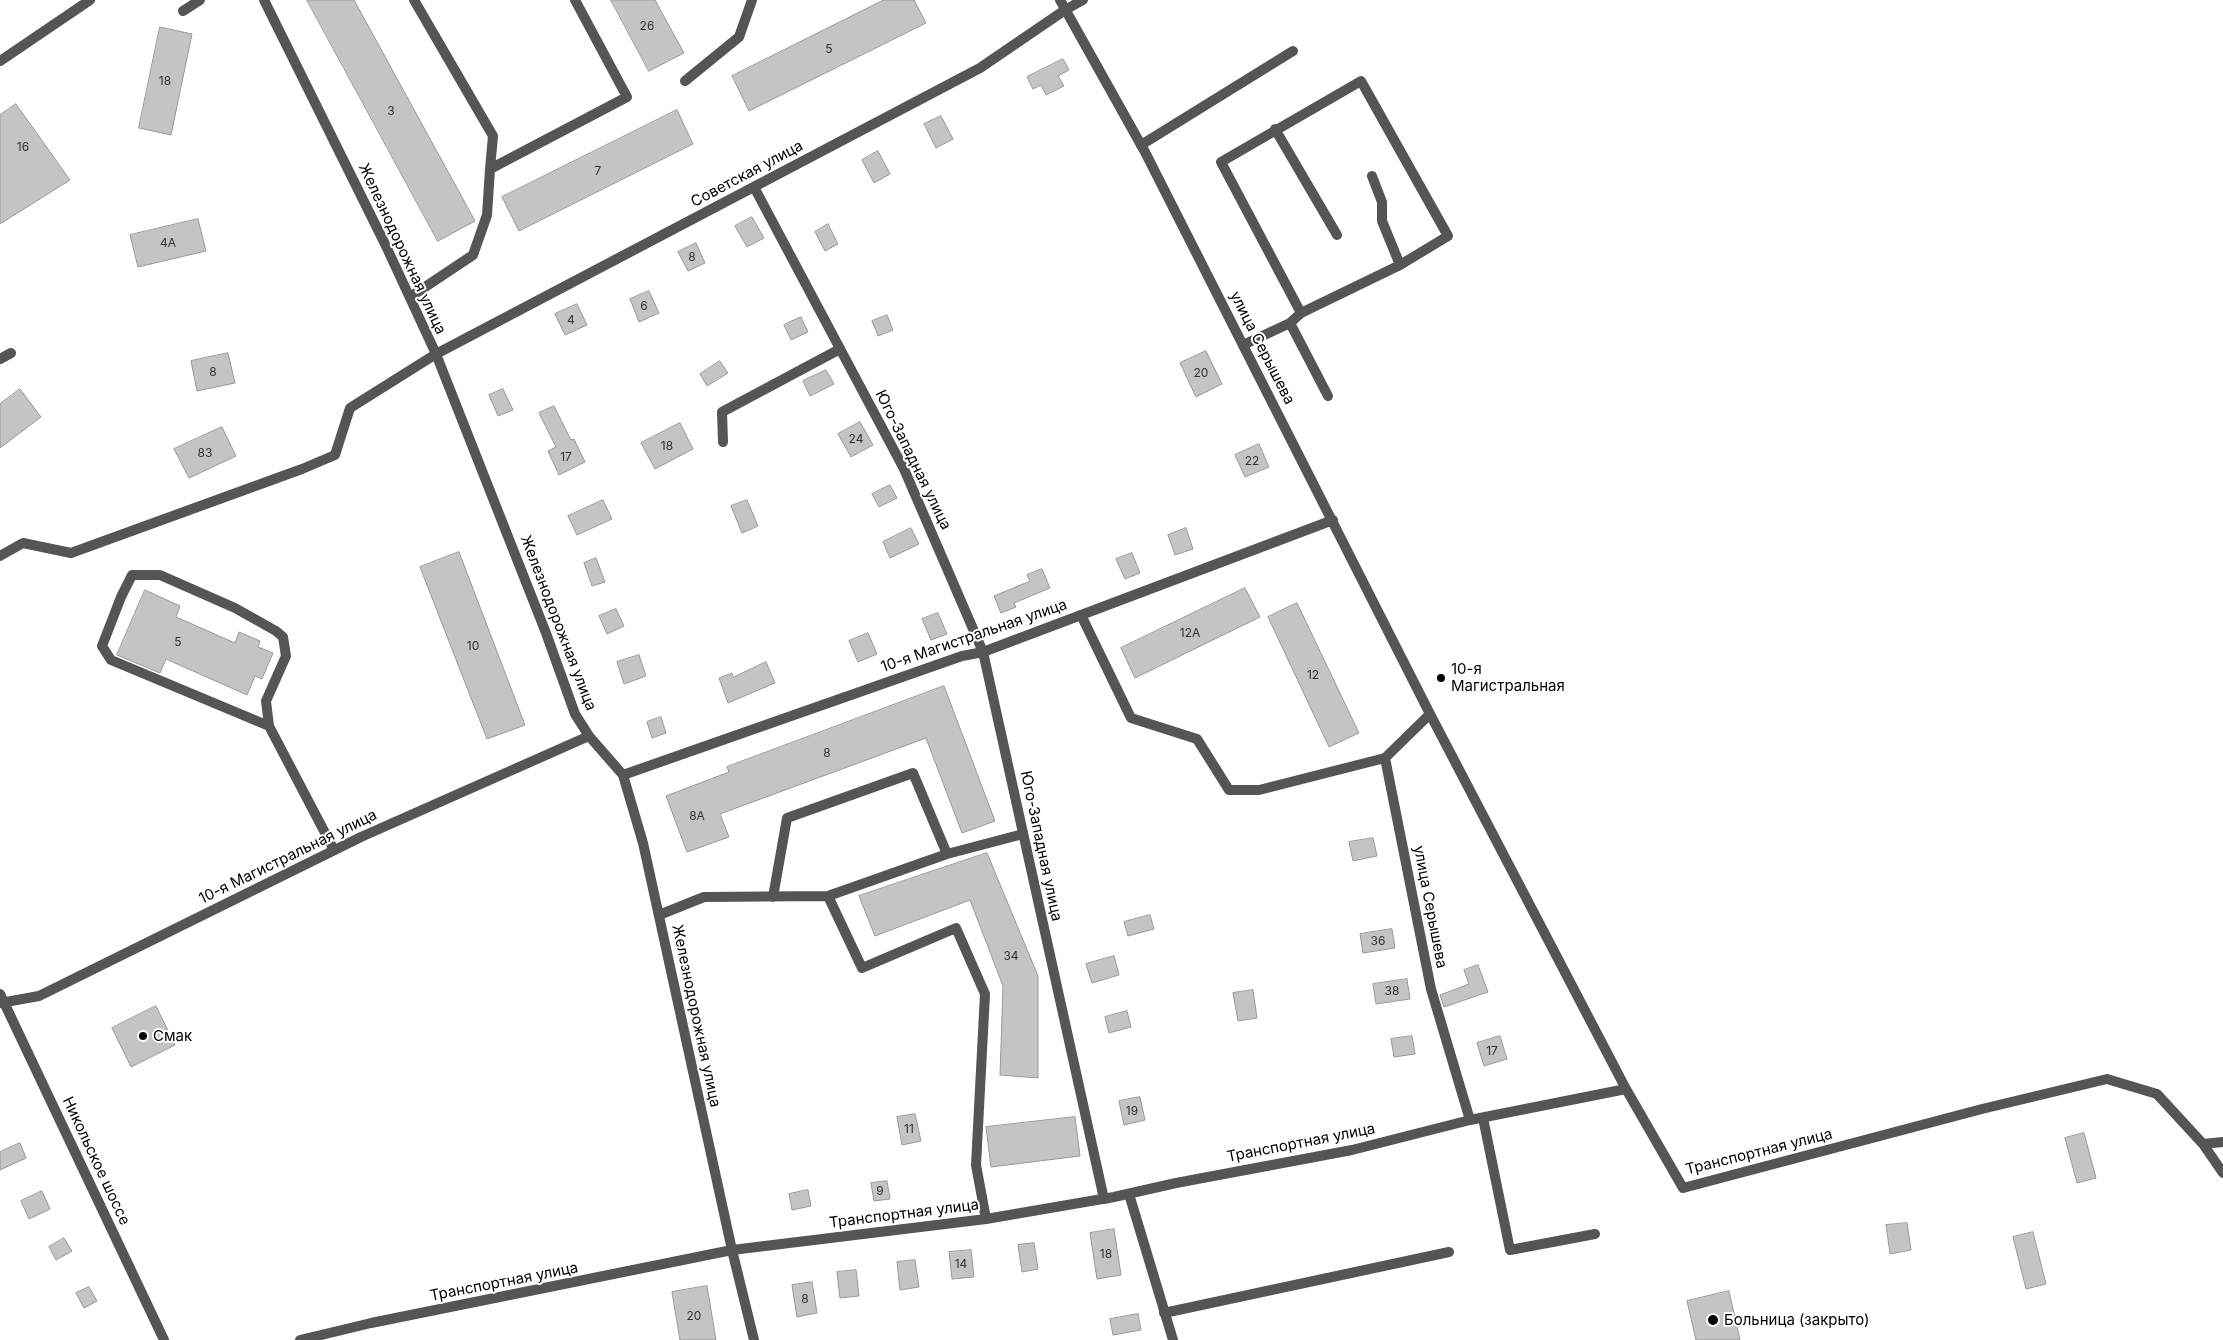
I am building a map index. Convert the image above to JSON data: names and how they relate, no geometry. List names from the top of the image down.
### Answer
{
  "streets": {
    "street": [
      "Советская улица",
      "Железнодорожная улица",
      "улица Серышева",
      "Юго-Западная улица",
      "10-я Магистральная улица",
      "Транспортная улица",
      "Никольское шоссе"
    ]
  },
  "crossings": [
    ["Советская улица", "Железнодорожная улица"],
    ["Советская улица", "улица Серышева"],
    ["Советская улица", "Юго-Западная улица"],
    ["Железнодорожная улица", "10-я Магистральная улица"],
    ["Железнодорожная улица", "Транспортная улица"],
    ["улица Серышева", "10-я Магистральная улица"],
    ["улица Серышева", "Транспортная улица"],
    ["Юго-Западная улица", "10-я Магистральная улица"],
    ["Юго-Западная улица", "Транспортная улица"],
    ["10-я Магистральная улица", "Никольское шоссе"]
  ],
  "places": ["10-я Магистральная", "Смак", "Больница (закрыто)"],
  "house_numbers": [
    "26",
    "5",
    "18",
    "3",
    "16",
    "7",
    "4А",
    "8",
    "6",
    "4",
    "8",
    "20",
    "24",
    "18",
    "8З",
    "17",
    "22",
    "12А",
    "5",
    "10",
    "12",
    "8",
    "8А",
    "36",
    "34",
    "38",
    "17",
    "19",
    "11",
    "9",
    "18",
    "14",
    "8",
    "20"
  ]
}
